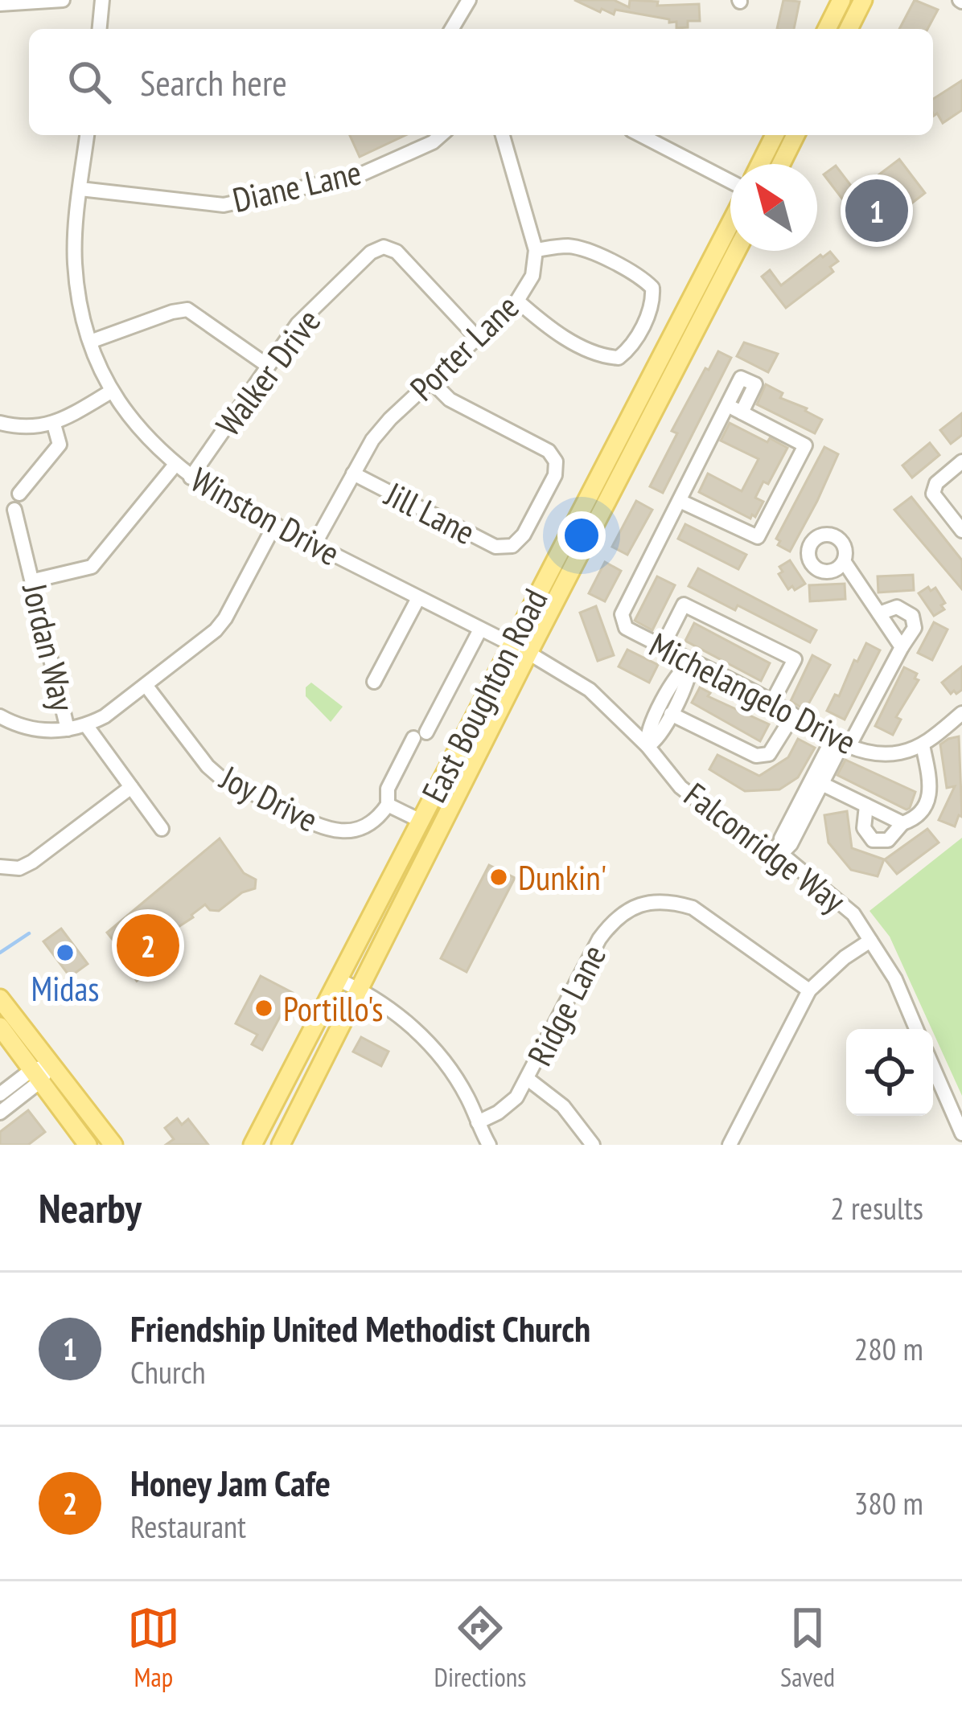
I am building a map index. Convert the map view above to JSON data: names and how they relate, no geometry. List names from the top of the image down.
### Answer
{
  "streets": {
    "main road": ["East Boughton Road"],
    "street": [
      "Diane Lane",
      "Porter Lane",
      "Walker Drive",
      "Jill Lane",
      "Winston Drive",
      "Jordan Way",
      "Michelangelo Drive",
      "Joy Drive",
      "Falconridge Way",
      "Ridge Lane"
    ]
  },
  "crossings": [
    ["Diane Lane", "Winston Drive"],
    ["Porter Lane", "Walker Drive"],
    ["Porter Lane", "Jill Lane"],
    ["Porter Lane", "Winston Drive"],
    ["Walker Drive", "Winston Drive"],
    ["Winston Drive", "East Boughton Road"],
    ["Winston Drive", "Falconridge Way"],
    ["East Boughton Road", "Falconridge Way"]
  ],
  "places": ["Dunkin'", "Midas", "Portillo's"],
  "north": "top left",
  "page": {
    "search": "Search here",
    "pins": ["1", "2"],
    "heading": ["Nearby", "2 results"],
    "list": [
      {
        "mark": "1",
        "name": "Friendship United Methodist Church",
        "note": "Church",
        "value": "280 m"
      },
      {
        "mark": "2",
        "name": "Honey Jam Cafe",
        "note": "Restaurant",
        "value": "380 m"
      }
    ],
    "nav": ["Map", "Directions", "Saved"]
  }
}
